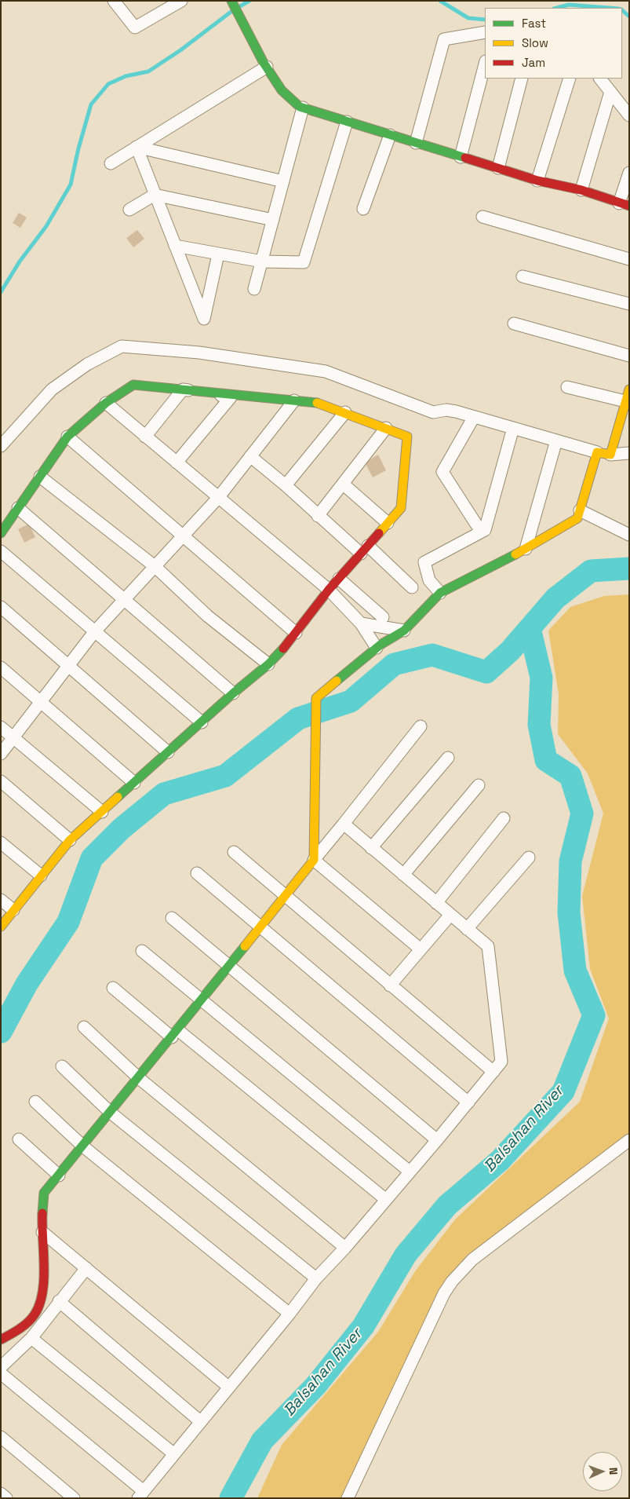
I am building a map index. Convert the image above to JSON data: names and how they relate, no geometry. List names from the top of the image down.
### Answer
{
  "water": ["Balsahan River"],
  "legend": ["Fast", "Slow", "Jam"],
  "north": "right"
}
